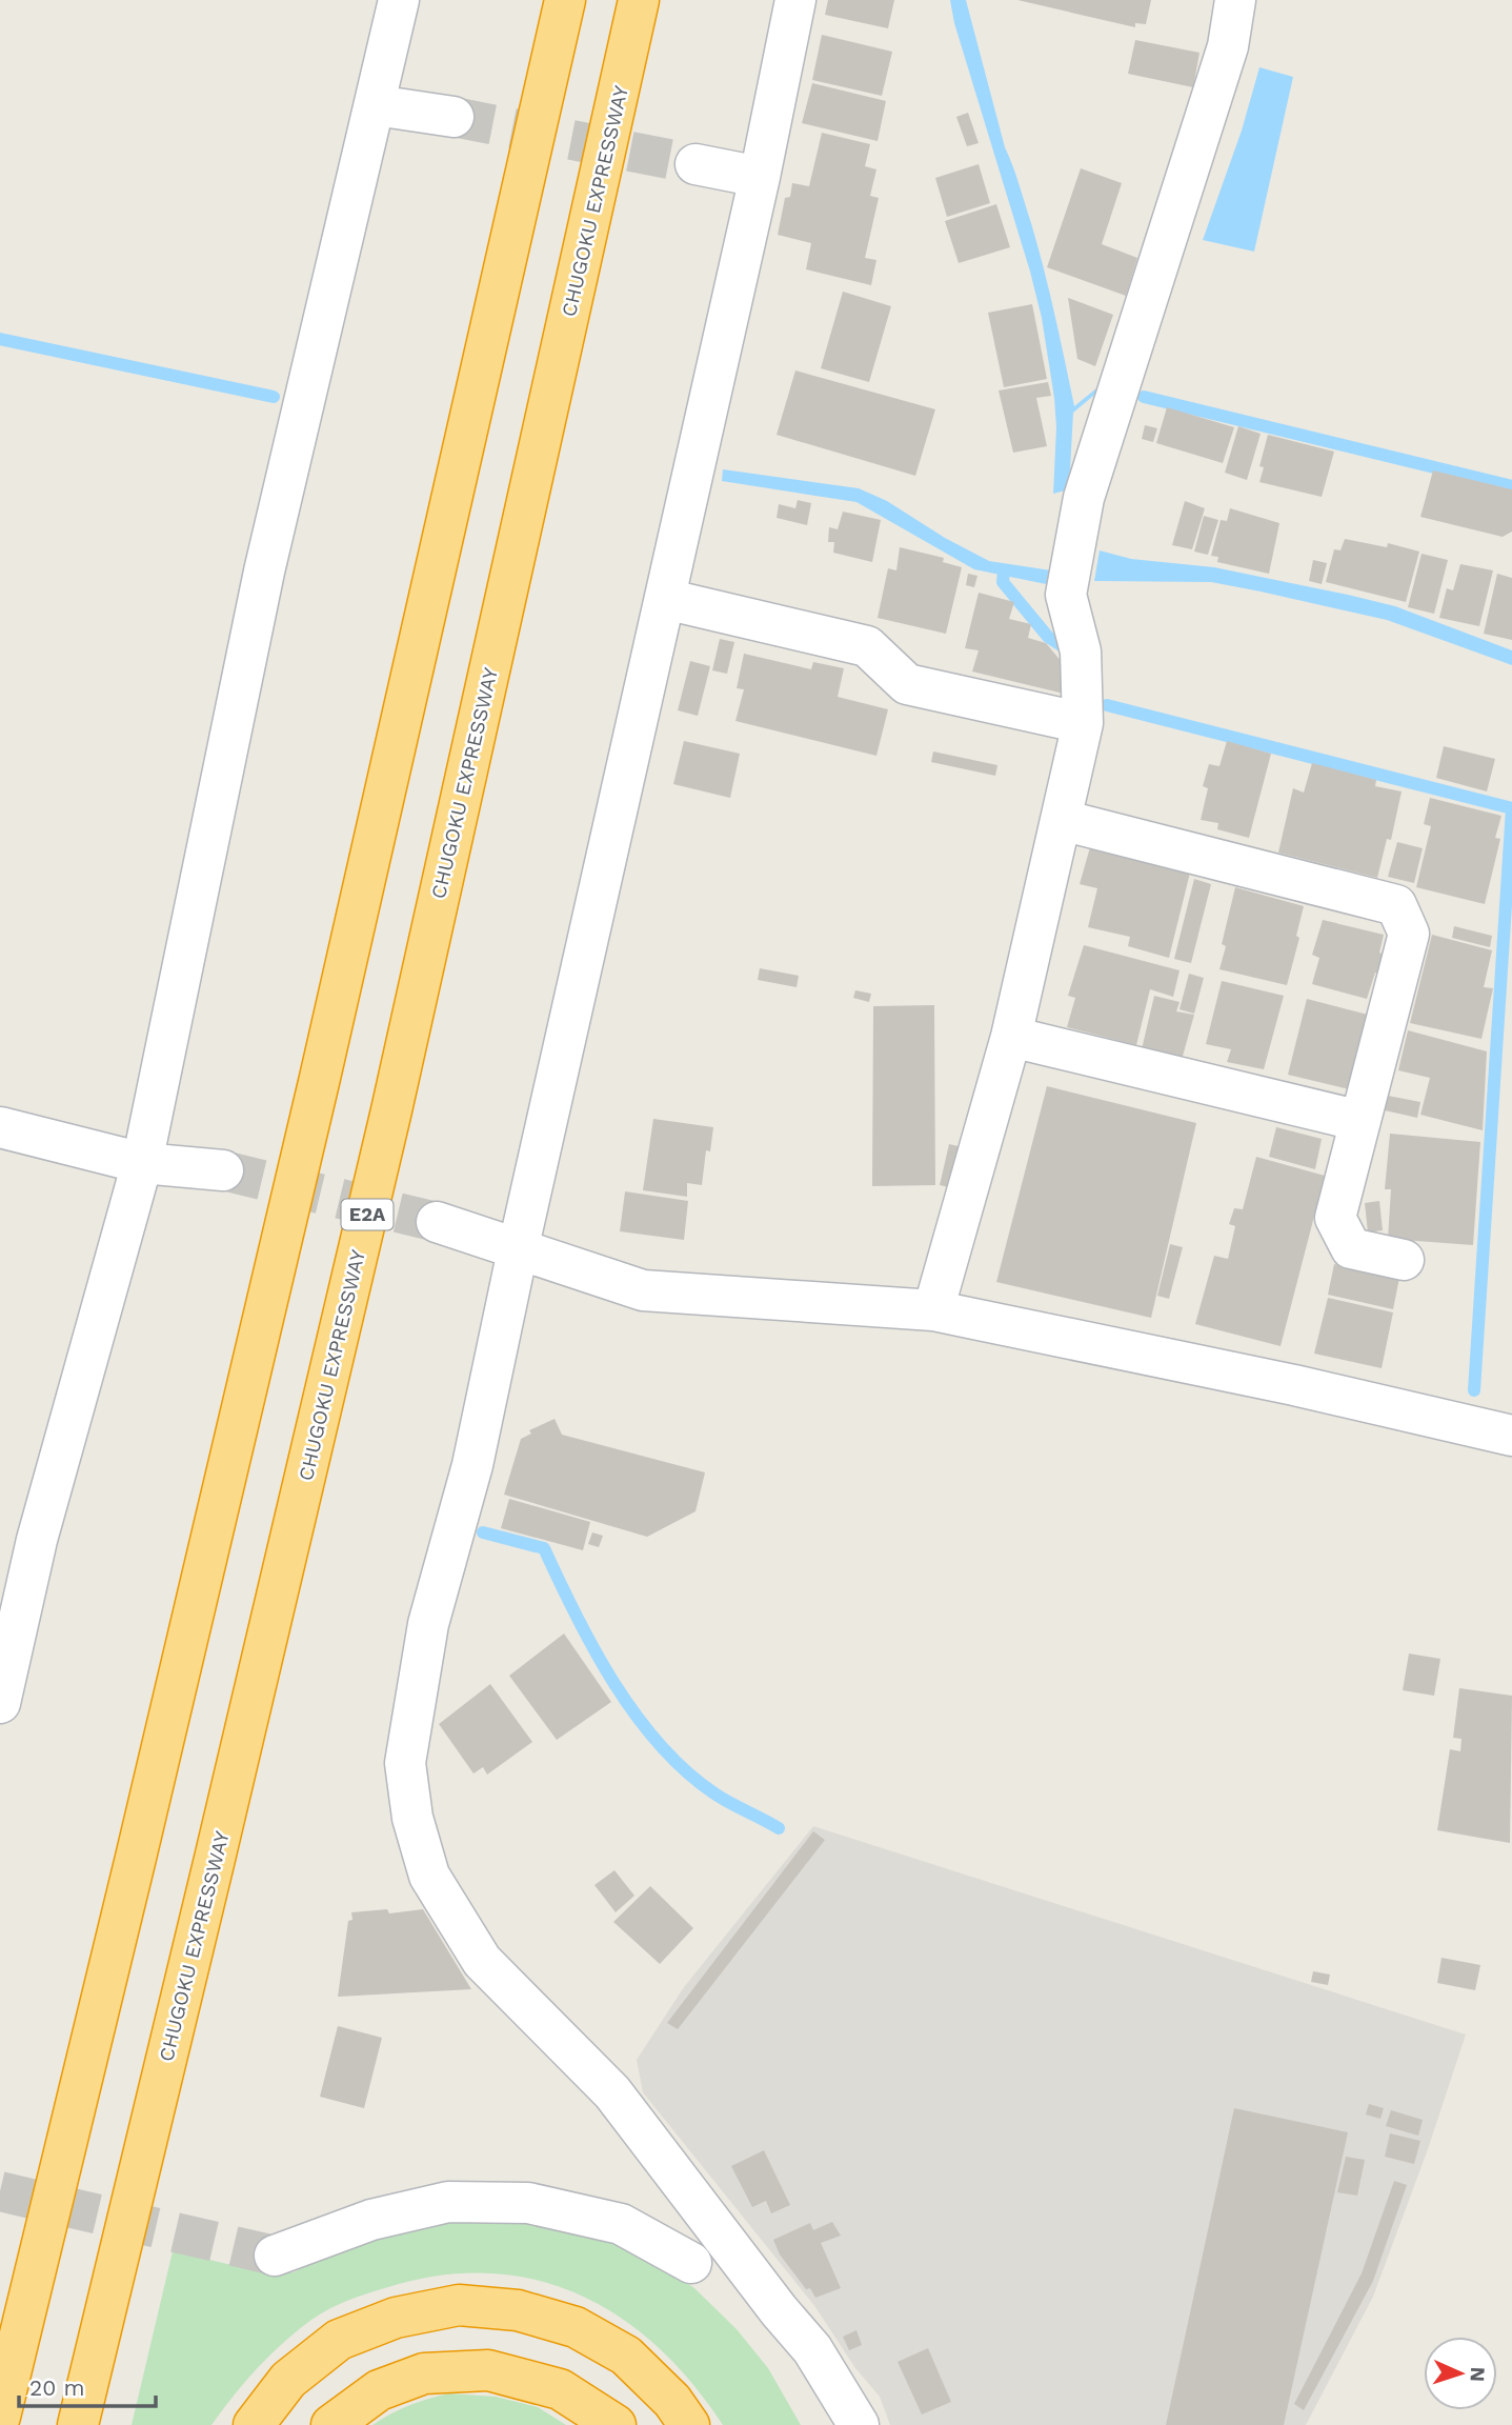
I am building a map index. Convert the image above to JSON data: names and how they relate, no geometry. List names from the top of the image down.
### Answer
{
  "streets": {
    "highway": ["CHUGOKU EXPRESSWAY", "E2A"]
  },
  "scale_bar": "20 m",
  "north": "right"
}
